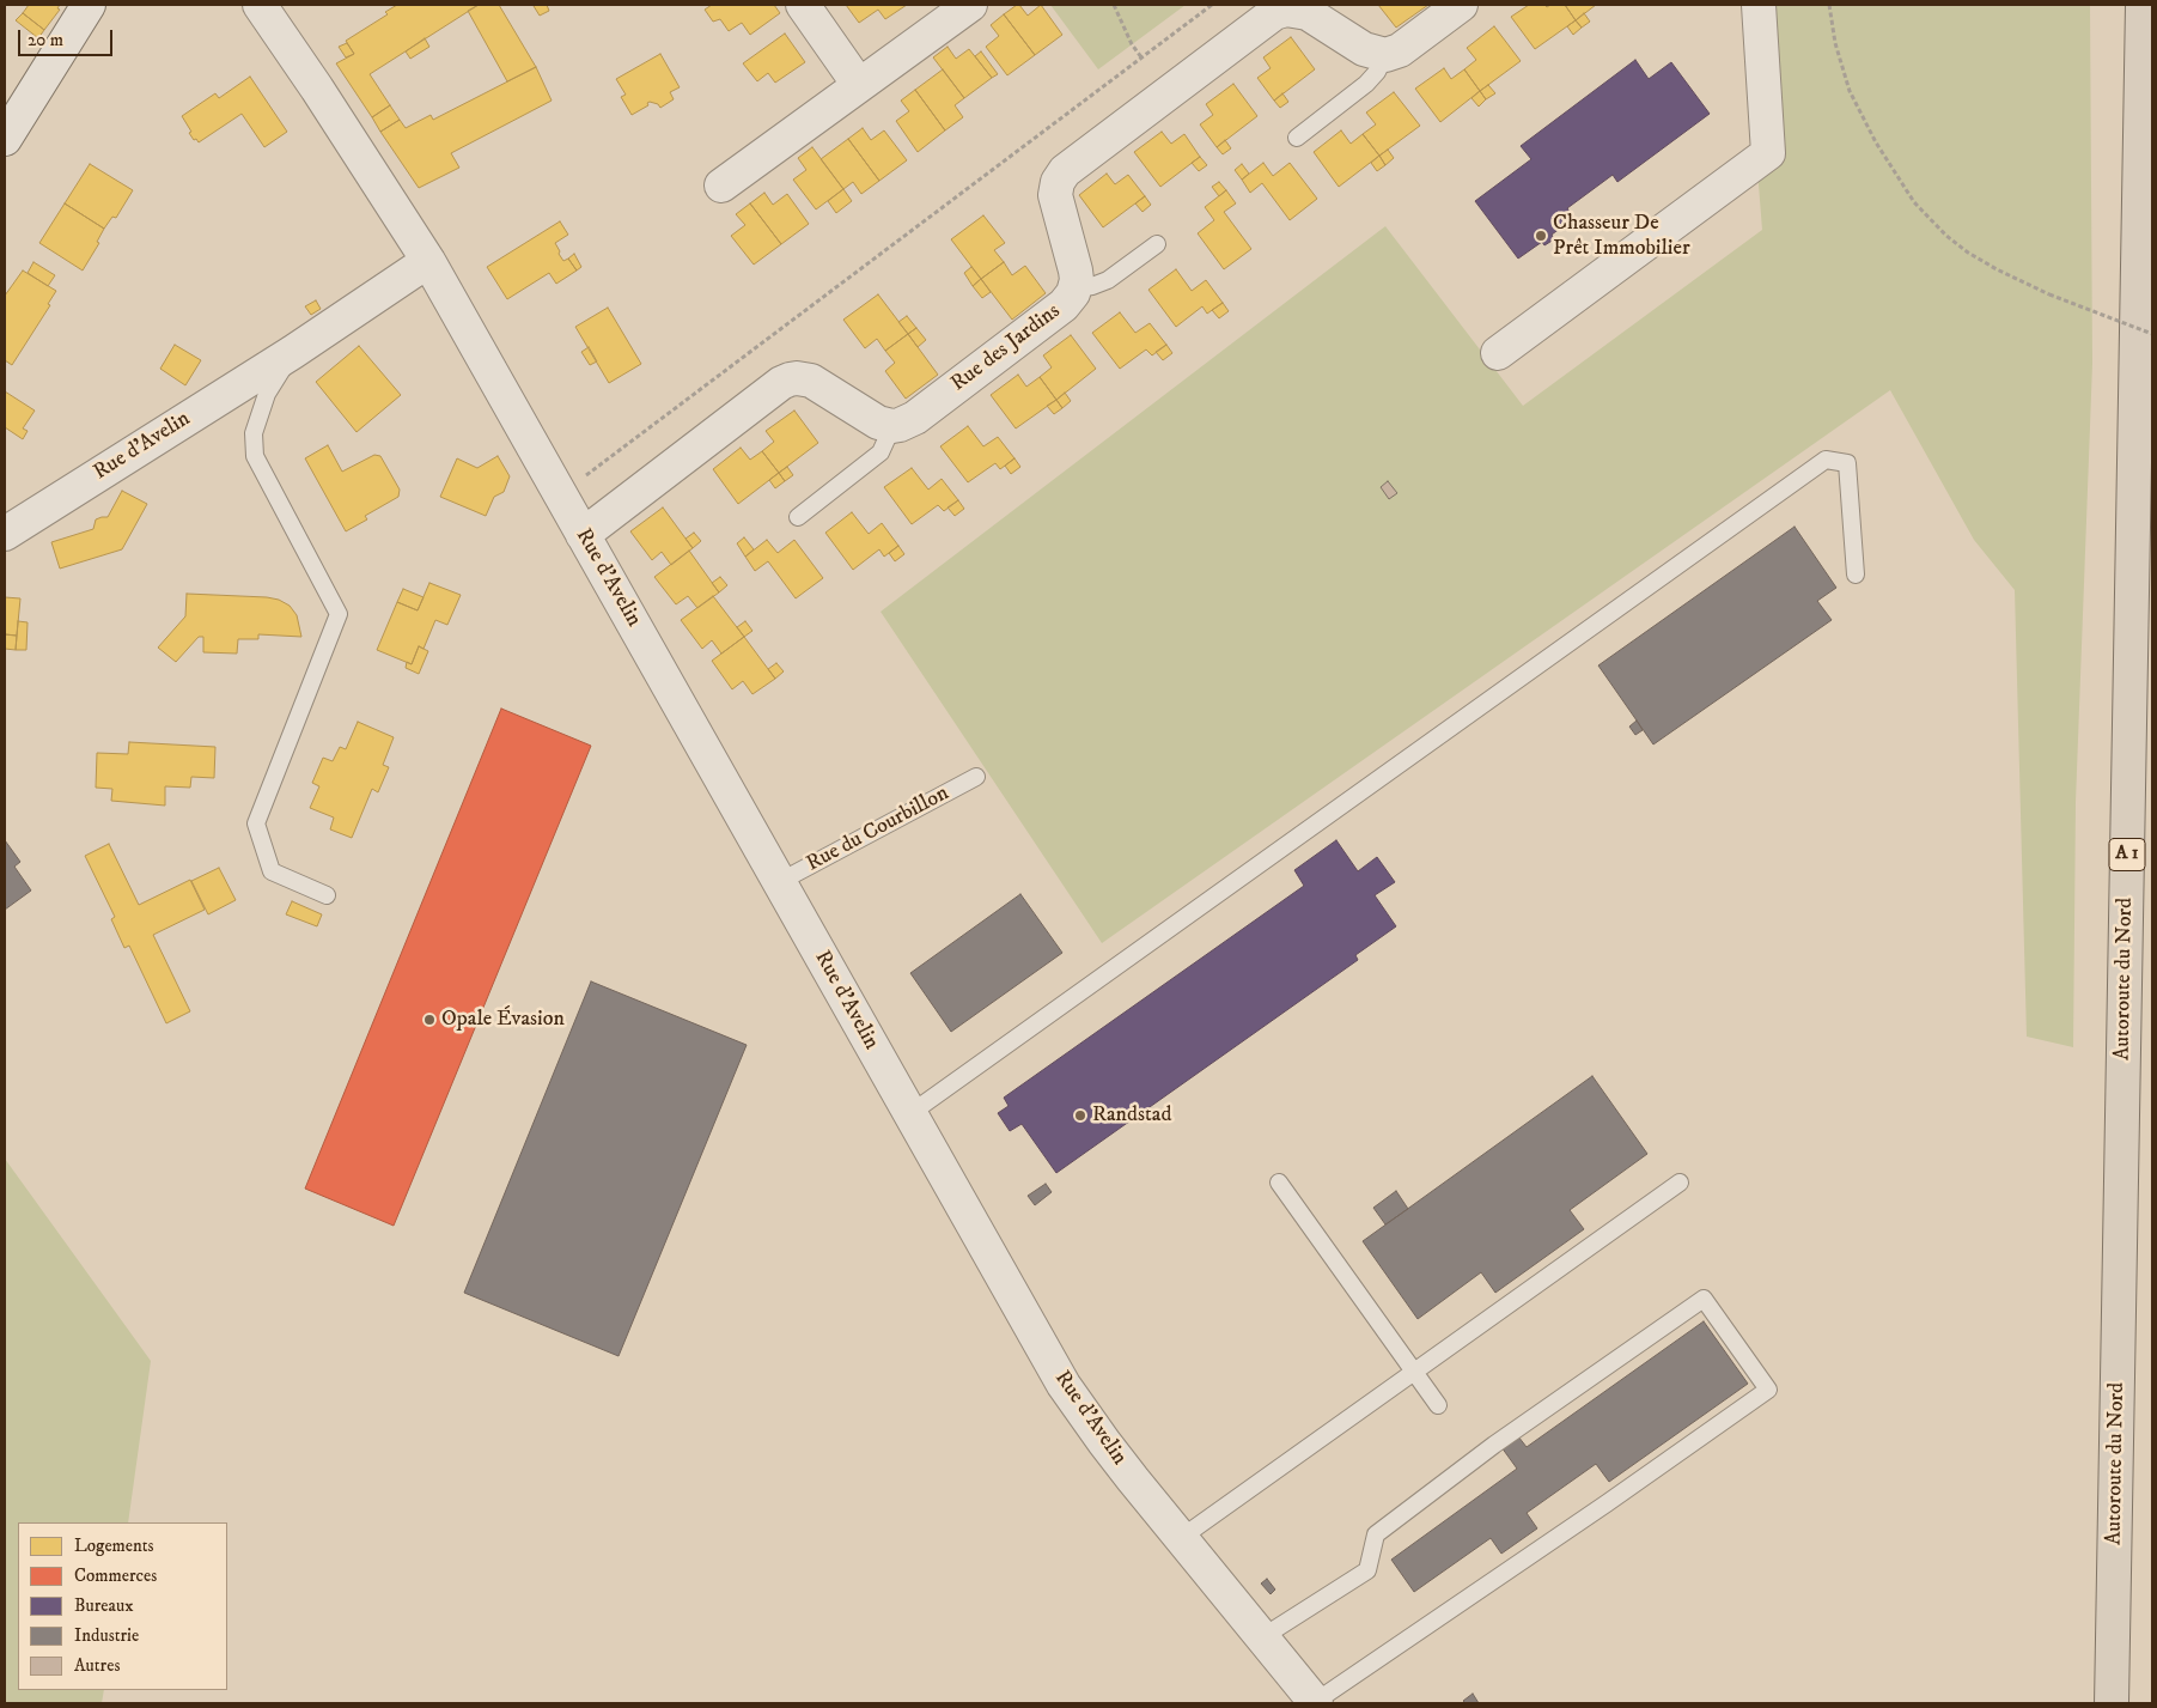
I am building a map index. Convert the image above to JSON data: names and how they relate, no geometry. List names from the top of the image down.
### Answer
{
  "streets": {
    "highway": ["A 1", "Autoroute du Nord"],
    "street": ["Rue des Jardins", "Rue d'Avelin"],
    "lane": ["Rue du Courbillon"]
  },
  "crossings": [
    ["Rue d'Avelin", "Rue du Courbillon"]
  ],
  "places": ["Chasseur De Prêt Immobilier", "Opale Évasion", "Randstad"],
  "legend": [
    "Logements",
    "Commerces",
    "Bureaux",
    "Industrie",
    "Autres"
  ],
  "scale_bar": "20 m"
}
